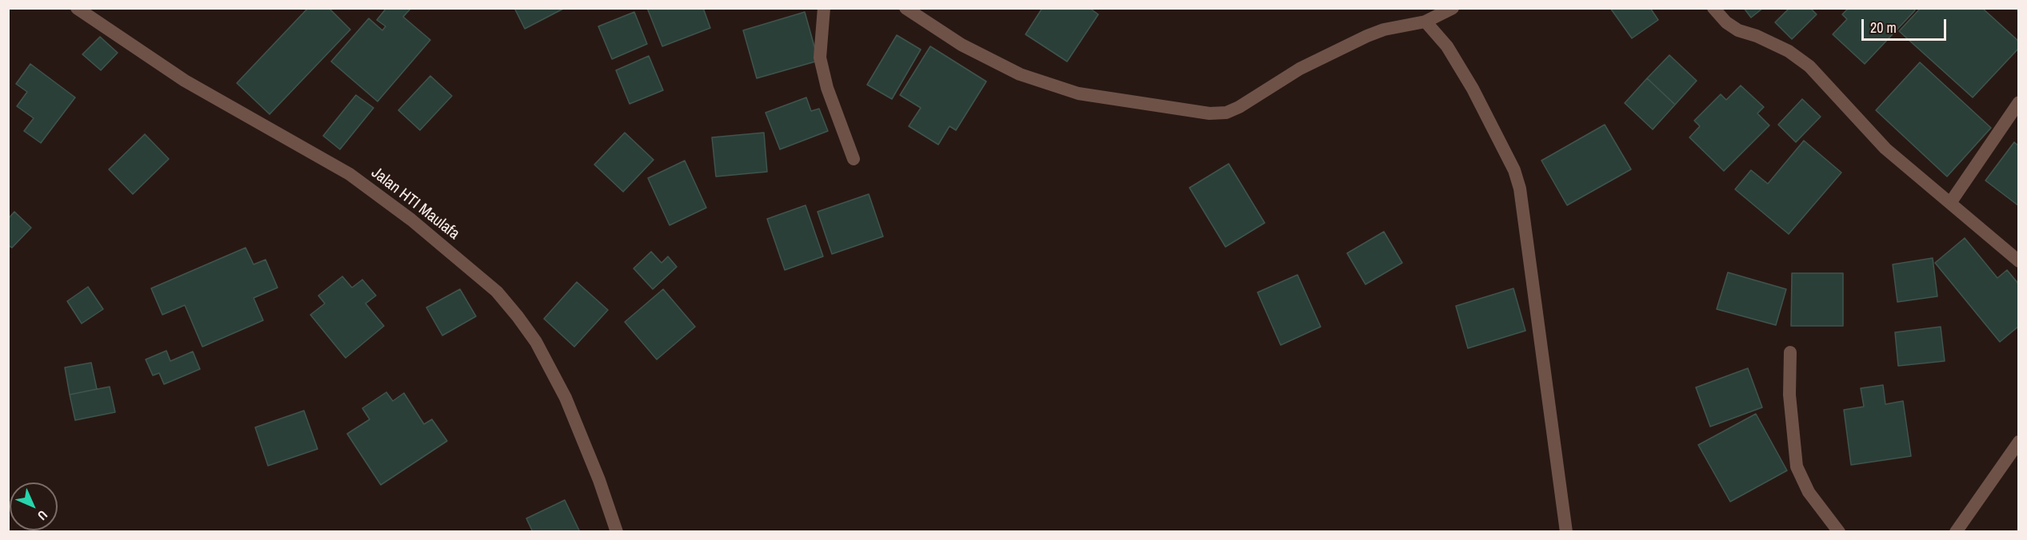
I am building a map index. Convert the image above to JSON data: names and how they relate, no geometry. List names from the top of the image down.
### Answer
{
  "streets": {
    "street": ["Jalan HTI Maulafa"]
  },
  "scale_bar": "20 m",
  "north": "bottom right"
}
